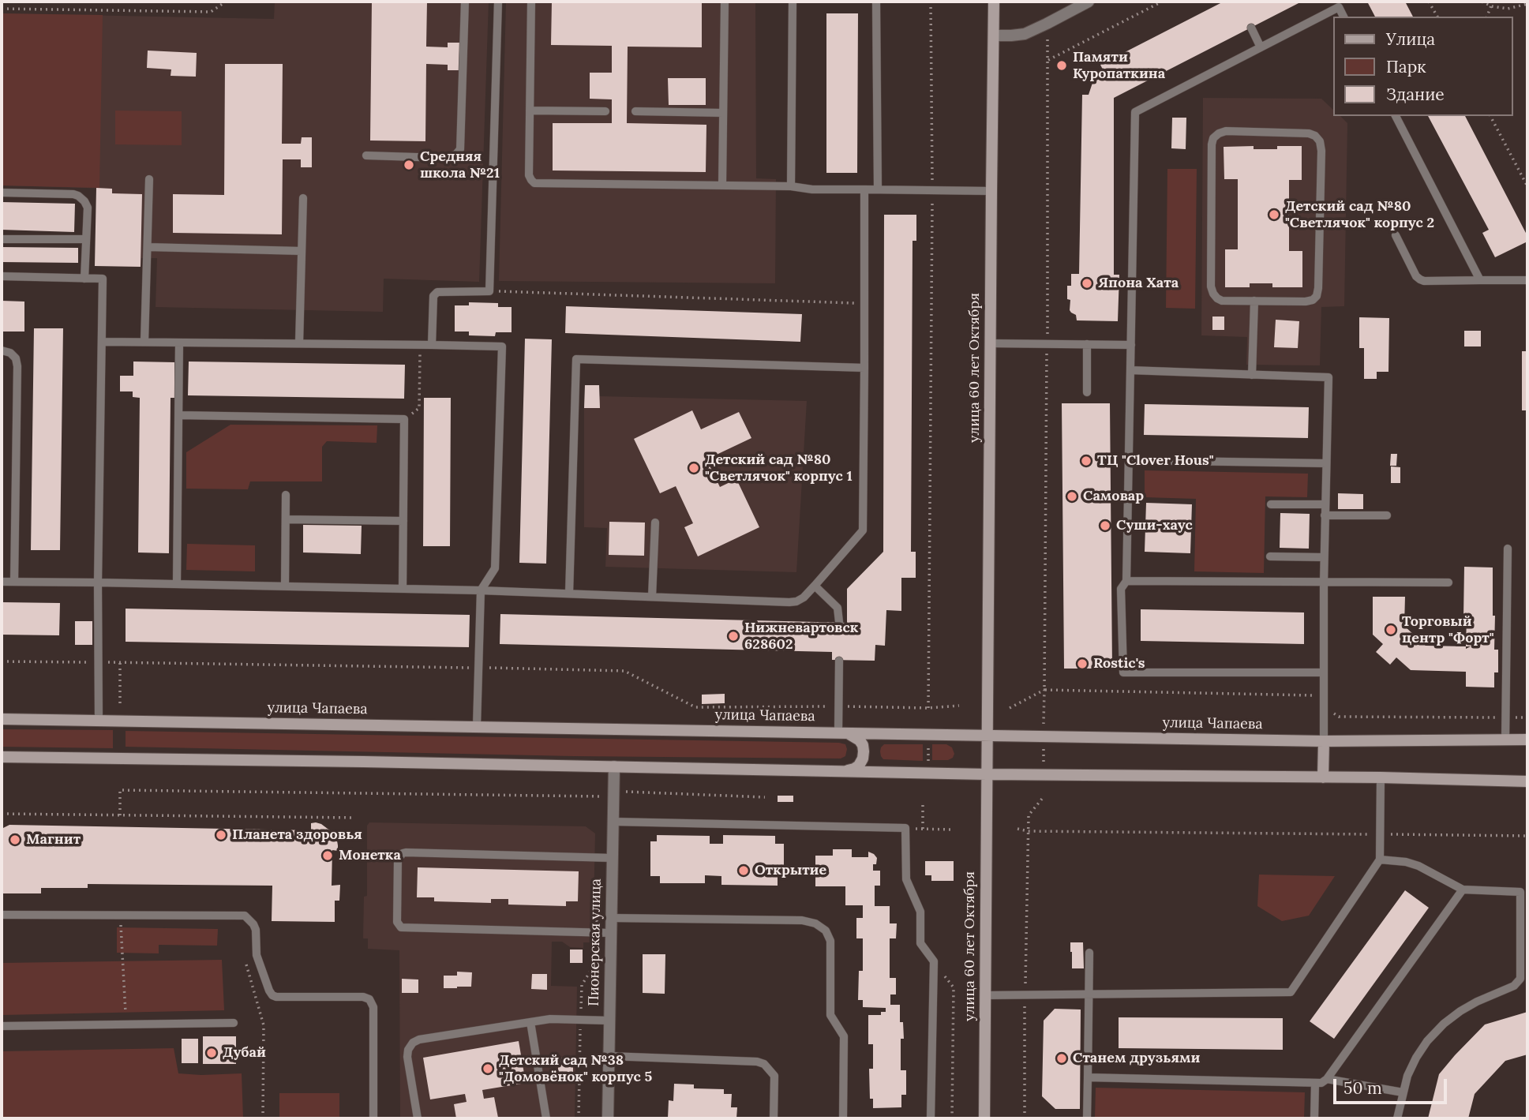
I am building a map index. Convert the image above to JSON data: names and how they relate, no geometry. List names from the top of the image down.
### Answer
{
  "streets": {
    "main road": ["улица 60 лет Октября", "улица Чапаева"],
    "street": ["Пионерская улица"]
  },
  "crossings": [
    ["улица 60 лет Октября", "улица Чапаева"]
  ],
  "places": [
    "Памяти Куропаткина",
    "Средняя школа №21",
    "Детский сад №80 \"Светлячок\" корпус 2",
    "Япона Хата",
    "ТЦ \"Clover Hous\"",
    "Детский сад №80 \"Светлячок\" корпус 1",
    "Самовар",
    "Суши-хаус",
    "Торговый центр \"Форт\"",
    "Нижневартовск 628602",
    "Rostic's",
    "Планета здоровья",
    "Магнит",
    "Монетка",
    "Открытие",
    "Дубай",
    "Станем друзьями",
    "Детский сад №38 \"Домовёнок\" корпус 5"
  ],
  "legend": ["Улица", "Парк", "Здание"],
  "scale_bar": "50 m"
}
